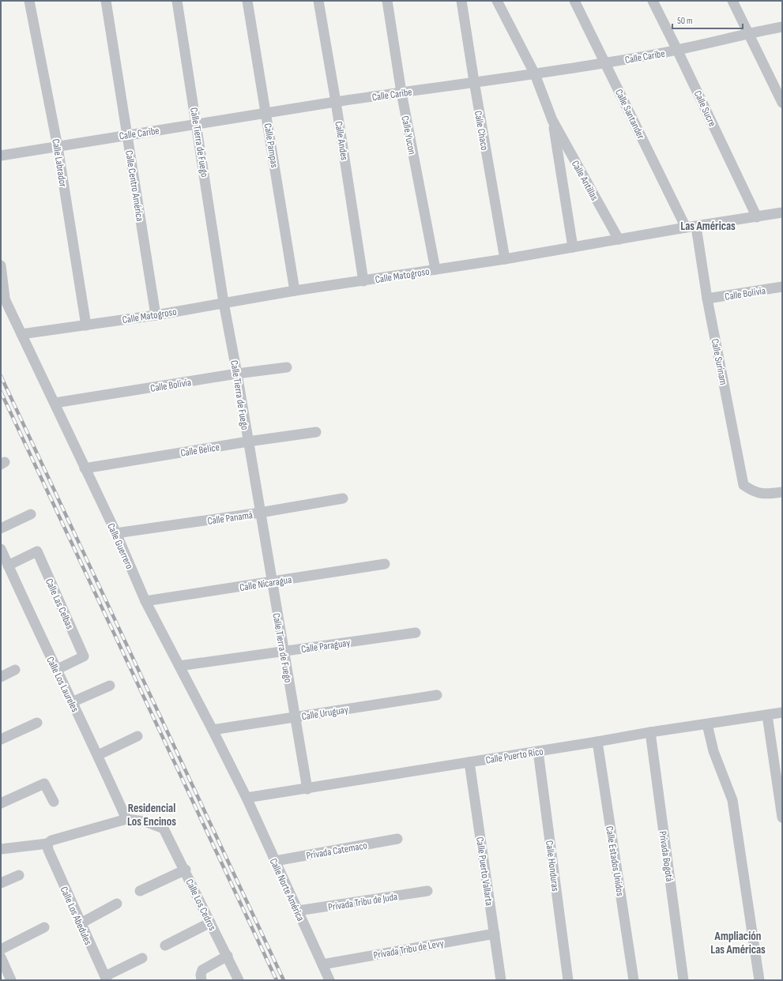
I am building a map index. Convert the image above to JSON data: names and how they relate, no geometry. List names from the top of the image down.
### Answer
{
  "streets": {
    "street": [
      "Calle Caribe",
      "Calle Sucre",
      "Calle Santander",
      "Calle Chaco",
      "Calle Yucon",
      "Calle Andes",
      "Calle Tierra de Fuego",
      "Calle Pampas",
      "Calle Labrador",
      "Calle Antillas",
      "Calle Centro América",
      "Calle Matogroso",
      "Calle Bolivia",
      "Calle Surinam",
      "Calle Belice",
      "Calle Panamá",
      "Calle Guerrero",
      "Calle Nicaragua",
      "Calle Las Celbas",
      "Calle Paraguay",
      "Calle Los Laureles",
      "Calle Uruguay",
      "Calle Puerto Rico",
      "Privada Catemaco",
      "Privada Bogotá",
      "Calle Estados Unidos",
      "Calle Honduras",
      "Calle Puerto Vallarta",
      "Calle Norte América",
      "Privada Tribu de Juda",
      "Calle Los Cedros",
      "Calle Los Abedules",
      "Privada Tribu de Levy"
    ]
  },
  "crossings": [
    ["Calle Caribe", "Calle Sucre"],
    ["Calle Caribe", "Calle Santander"],
    ["Calle Caribe", "Calle Chaco"],
    ["Calle Caribe", "Calle Yucon"],
    ["Calle Caribe", "Calle Andes"],
    ["Calle Caribe", "Calle Tierra de Fuego"],
    ["Calle Caribe", "Calle Pampas"],
    ["Calle Caribe", "Calle Labrador"],
    ["Calle Caribe", "Calle Antillas"],
    ["Calle Caribe", "Calle Centro América"],
    ["Calle Sucre", "Calle Matogroso"],
    ["Calle Santander", "Calle Matogroso"],
    ["Calle Chaco", "Calle Matogroso"],
    ["Calle Yucon", "Calle Matogroso"],
    ["Calle Andes", "Calle Matogroso"],
    ["Calle Tierra de Fuego", "Calle Matogroso"],
    ["Calle Tierra de Fuego", "Calle Bolivia"],
    ["Calle Tierra de Fuego", "Calle Belice"],
    ["Calle Tierra de Fuego", "Calle Panamá"],
    ["Calle Tierra de Fuego", "Calle Nicaragua"],
    ["Calle Tierra de Fuego", "Calle Paraguay"],
    ["Calle Tierra de Fuego", "Calle Uruguay"],
    ["Calle Tierra de Fuego", "Calle Puerto Rico"],
    ["Calle Pampas", "Calle Matogroso"],
    ["Calle Labrador", "Calle Matogroso"],
    ["Calle Antillas", "Calle Matogroso"],
    ["Calle Centro América", "Calle Matogroso"],
    ["Calle Matogroso", "Calle Surinam"],
    ["Calle Matogroso", "Calle Guerrero"],
    ["Calle Bolivia", "Calle Surinam"],
    ["Calle Bolivia", "Calle Guerrero"],
    ["Calle Belice", "Calle Guerrero"],
    ["Calle Panamá", "Calle Guerrero"],
    ["Calle Guerrero", "Calle Nicaragua"],
    ["Calle Guerrero", "Calle Paraguay"],
    ["Calle Guerrero", "Calle Uruguay"],
    ["Calle Guerrero", "Calle Puerto Rico"],
    ["Calle Guerrero", "Calle Norte América"],
    ["Calle Las Celbas", "Calle Los Laureles"],
    ["Calle Los Laureles", "Calle Los Cedros"],
    ["Calle Puerto Rico", "Privada Bogotá"],
    ["Calle Puerto Rico", "Calle Estados Unidos"],
    ["Calle Puerto Rico", "Calle Honduras"],
    ["Calle Puerto Rico", "Calle Puerto Vallarta"],
    ["Calle Puerto Rico", "Calle Norte América"],
    ["Privada Catemaco", "Calle Norte América"],
    ["Calle Puerto Vallarta", "Privada Tribu de Levy"],
    ["Calle Norte América", "Privada Tribu de Juda"],
    ["Calle Norte América", "Privada Tribu de Levy"]
  ],
  "districts": ["Las Américas", "Residencial Los Encinos", "Ampliación Las Américas"],
  "scale_bar": "50 m"
}
